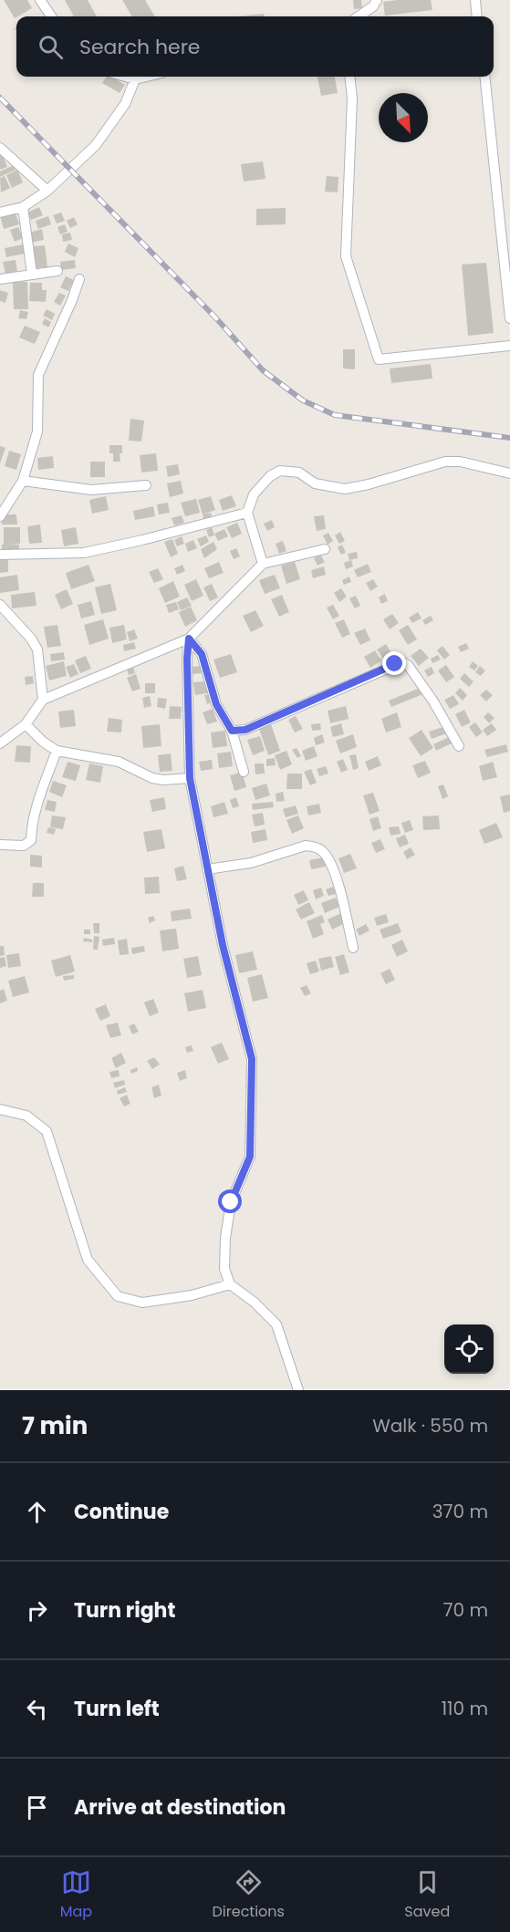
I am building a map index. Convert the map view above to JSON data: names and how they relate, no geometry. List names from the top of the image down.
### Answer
{
  "north": "bottom right",
  "page": {
    "search": "Search here",
    "heading": ["7 min", "Walk · 550 m"],
    "list": [
      ["Continue", "370 m"],
      ["Turn right", "70 m"],
      ["Turn left", "110 m"],
      "Arrive at destination"
    ],
    "nav": ["Map", "Directions", "Saved"]
  }
}
